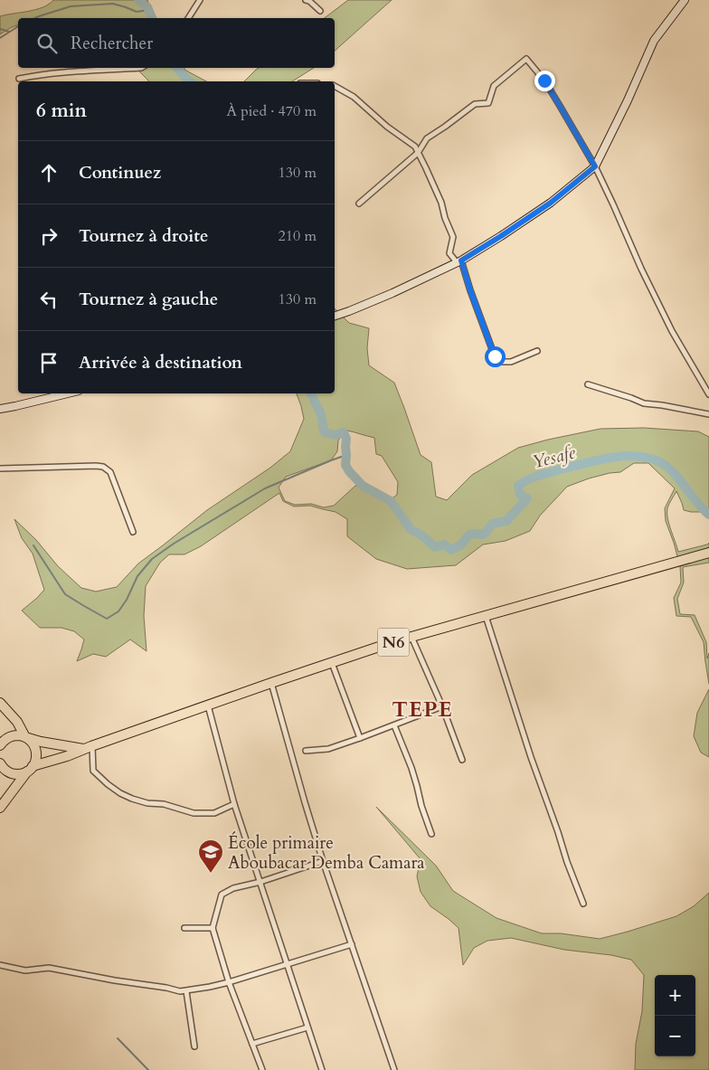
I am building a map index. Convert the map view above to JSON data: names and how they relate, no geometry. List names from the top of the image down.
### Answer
{
  "streets": {
    "highway": ["N6"]
  },
  "districts": ["TEPE"],
  "water": ["Yesafe"],
  "places": {
    "school or university": ["École primaire Aboubacar Demba Camara"]
  },
  "page": {
    "search": "Rechercher",
    "heading": ["6 min", "À pied · 470 m"],
    "list": [
      ["Continuez", "130 m"],
      ["Tournez à droite", "210 m"],
      ["Tournez à gauche", "130 m"],
      "Arrivée à destination"
    ],
    "map_buttons": ["+", "−"]
  }
}
